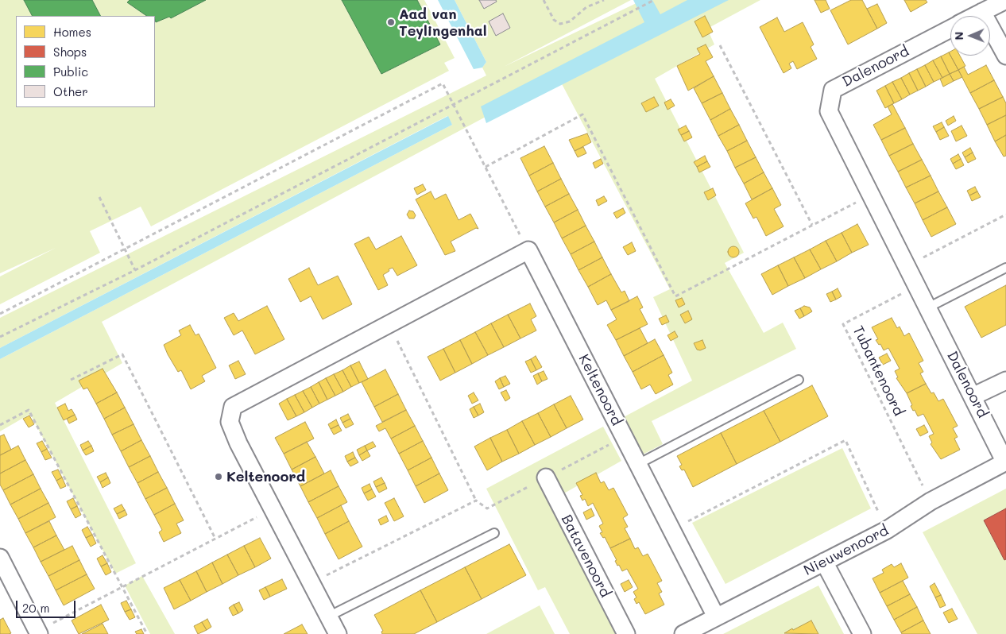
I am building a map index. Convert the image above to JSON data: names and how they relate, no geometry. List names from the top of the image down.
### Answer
{
  "streets": {
    "street": [
      "Dalenoord",
      "Keltenoord",
      "Nieuwenoord",
      "Batavenoord"
    ],
    "path": ["Tubantenoord"]
  },
  "crossings": [
    ["Dalenoord", "Tubantenoord"],
    ["Dalenoord", "Nieuwenoord"],
    ["Tubantenoord", "Nieuwenoord"],
    ["Keltenoord", "Nieuwenoord"]
  ],
  "places": ["Aad van Teylingenhal", "Keltenoord"],
  "legend": [
    "Homes",
    "Shops",
    "Public",
    "Other"
  ],
  "scale_bar": "20 m",
  "north": "left"
}
